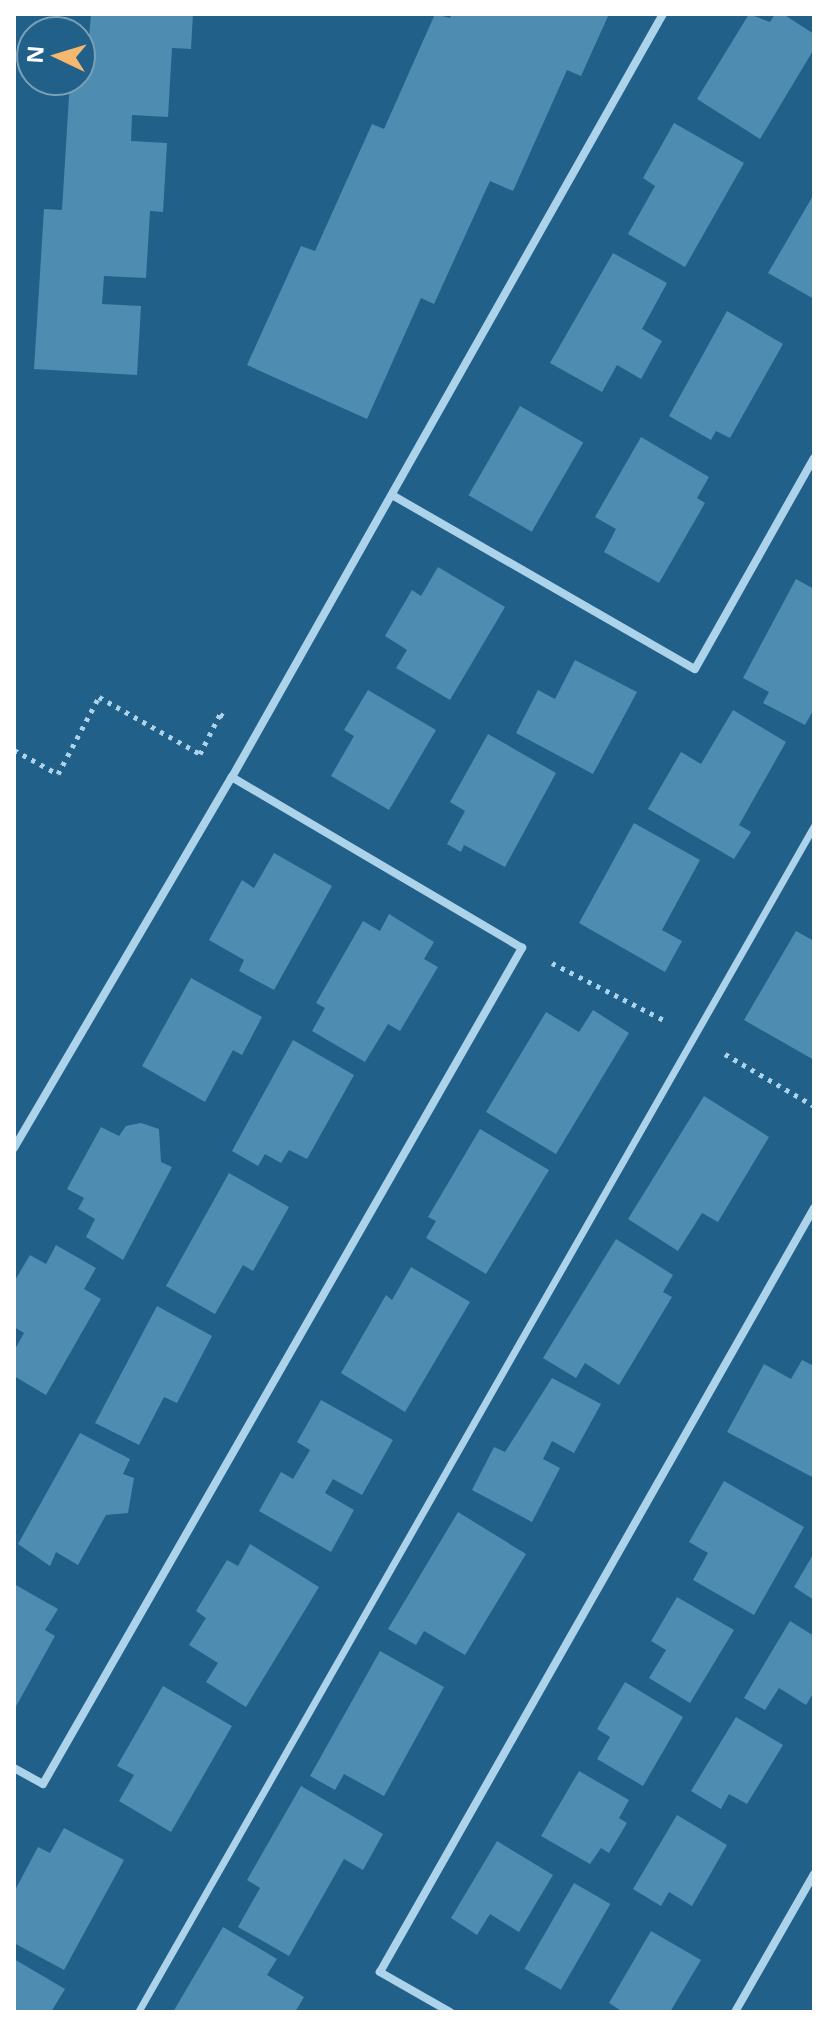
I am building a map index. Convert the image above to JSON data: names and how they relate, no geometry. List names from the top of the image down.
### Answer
{
  "north": "left"
}
